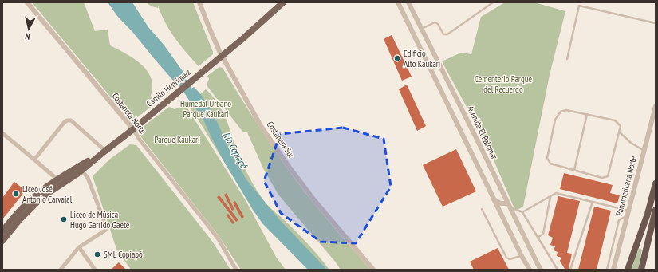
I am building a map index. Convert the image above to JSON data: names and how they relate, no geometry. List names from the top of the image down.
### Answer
{
  "streets": {
    "main road": ["Camilo Henríquez"],
    "street": [
      "Costanera Norte",
      "Avenida El Palomar",
      "Costanera Sur",
      "Panamericana Norte"
    ]
  },
  "crossings": [
    ["Camilo Henríquez", "Costanera Norte"],
    ["Camilo Henríquez", "Costanera Sur"]
  ],
  "water": ["Río Copiapó"],
  "parks": ["Cementerio Parque del Recuerdo", "Humedal Urbano Parque Kaukari", "Parque Kaukari"],
  "places": [
    "Edificio Alto Kaukari",
    "Liceo José Antonio Carvajal",
    "Liceo de Música Hugo Garrido Gaete",
    "SML Copiapó"
  ],
  "north": "bottom"
}
